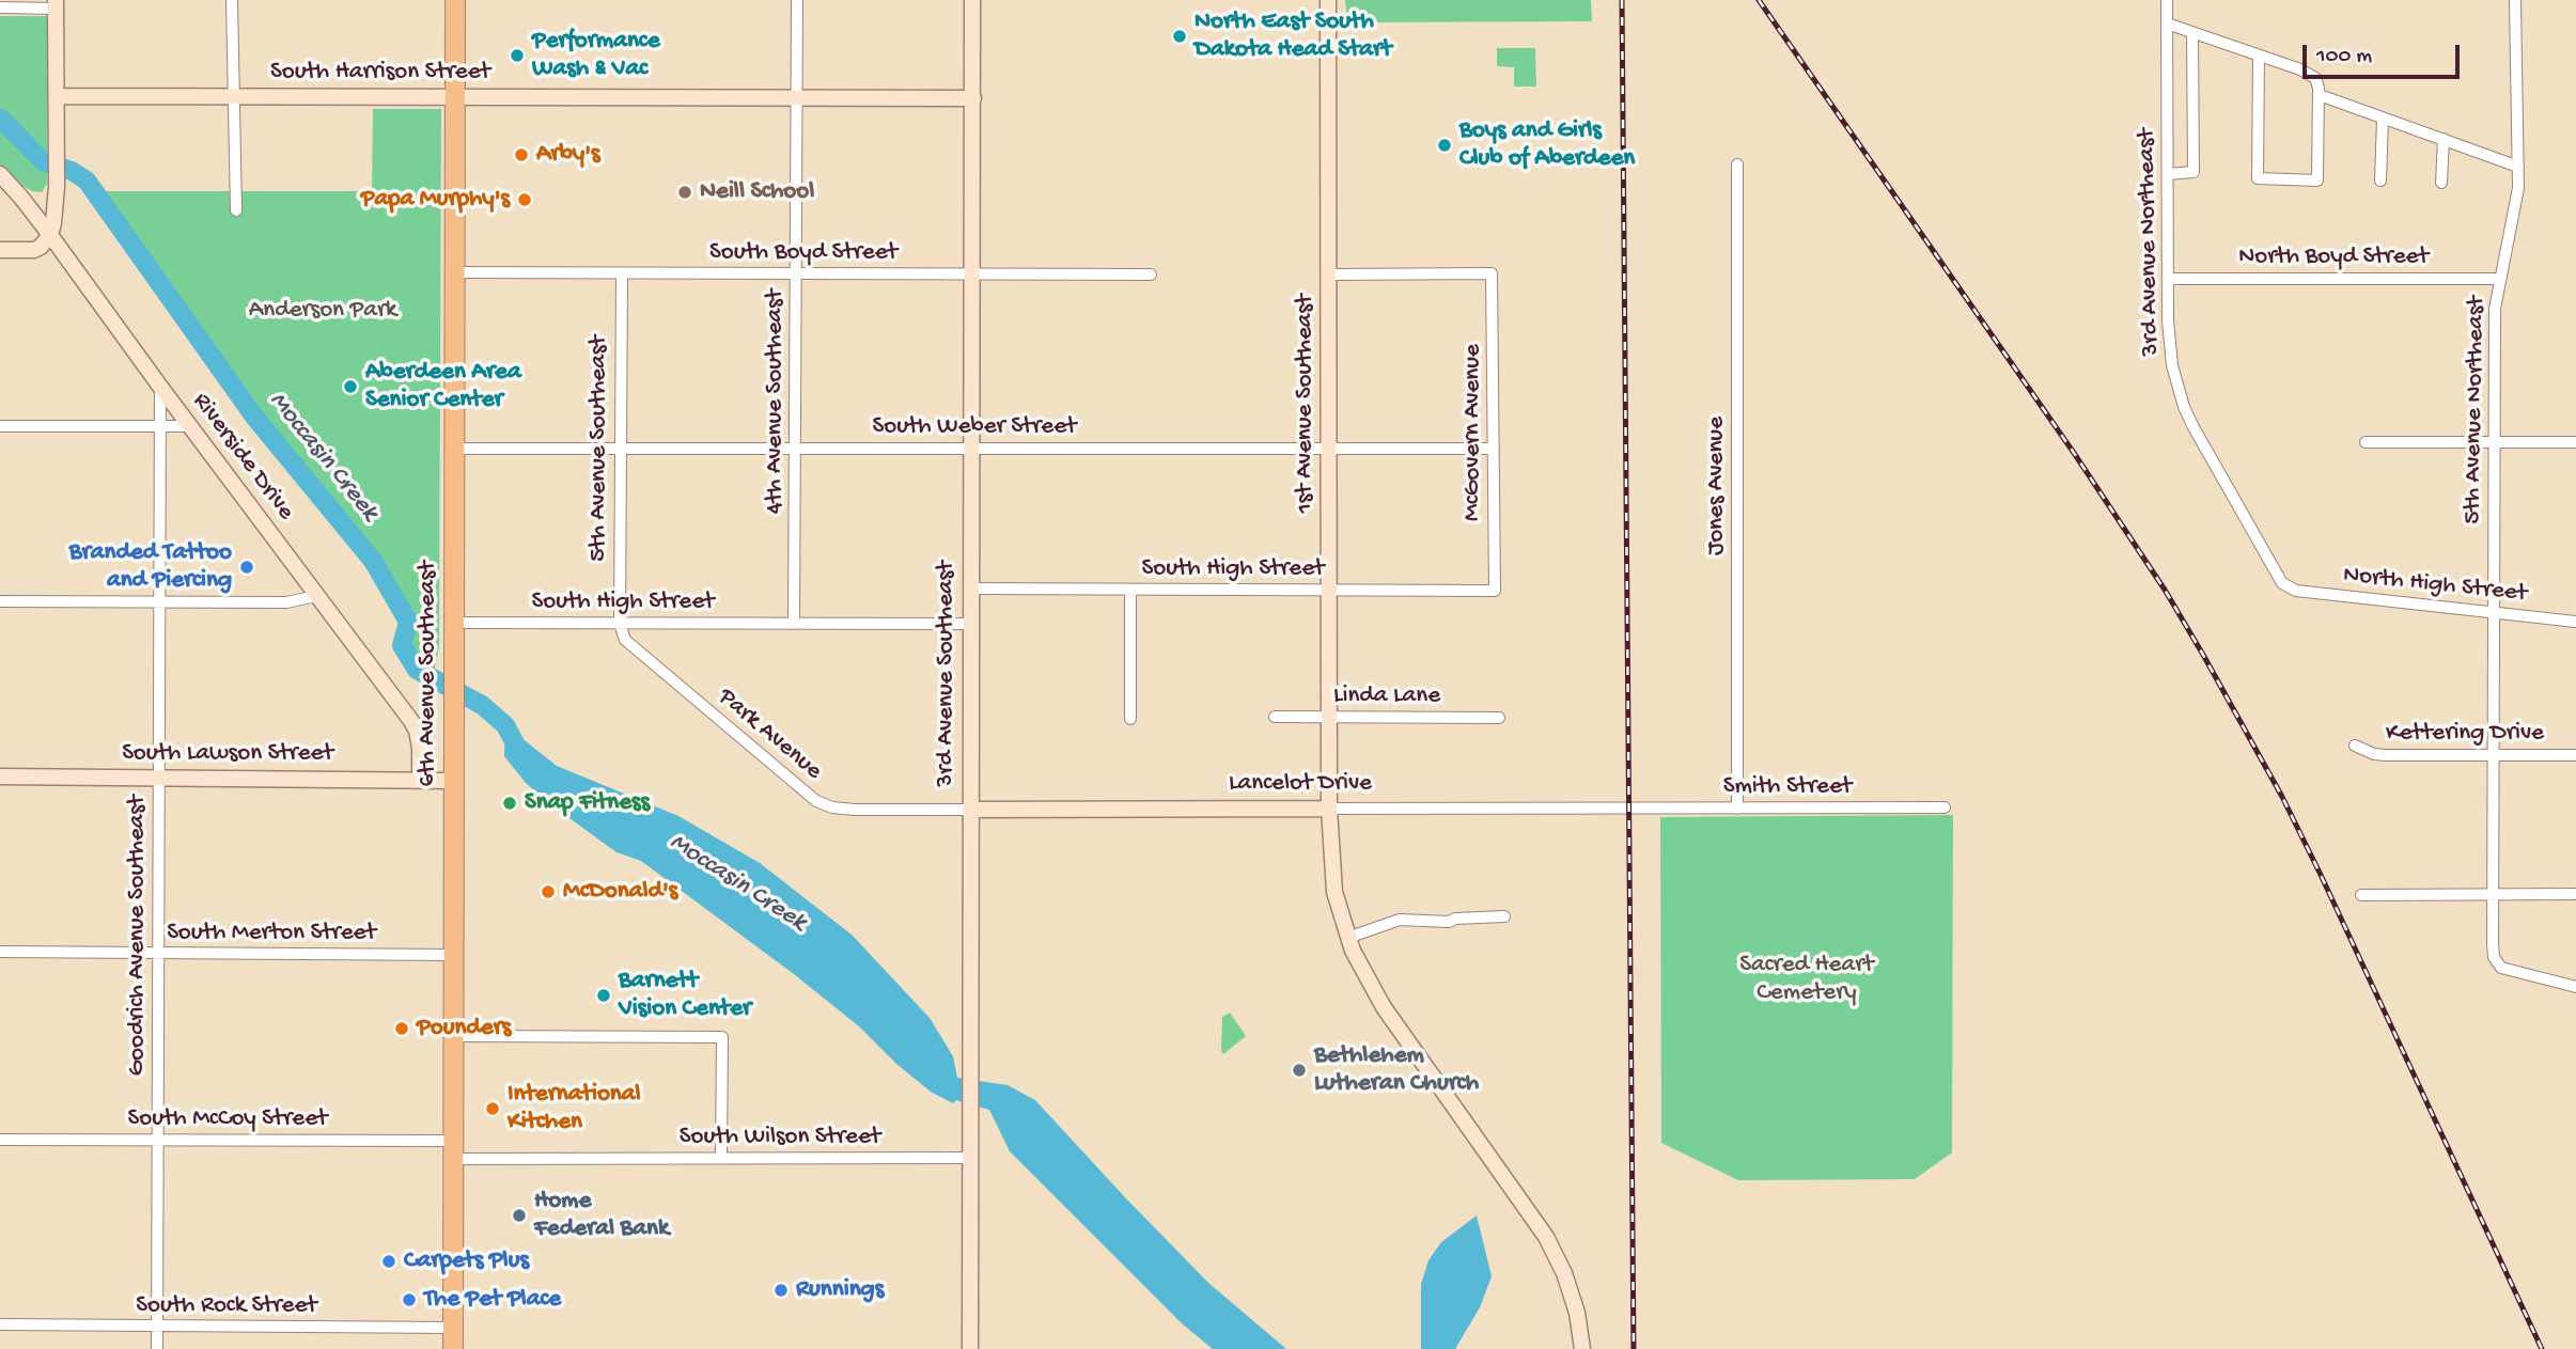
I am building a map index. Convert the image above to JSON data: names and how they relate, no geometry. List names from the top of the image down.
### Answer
{
  "streets": {
    "highway": ["6th Avenue Southeast"],
    "street": [
      "South Harrison Street",
      "3rd Avenue Northeast",
      "South Boyd Street",
      "North Boyd Street",
      "4th Avenue Southeast",
      "1st Avenue Southeast",
      "5th Avenue Northeast",
      "South Weber Street",
      "McGovern Avenue",
      "5th Avenue Southeast",
      "Riverside Drive",
      "Jones Avenue",
      "South High Street",
      "North High Street",
      "3rd Avenue Southeast",
      "Linda Lane",
      "Kettering Drive",
      "Park Avenue",
      "South Lawson Street",
      "Lancelot Drive",
      "Smith Street",
      "South Merton Street",
      "Goodrich Avenue Southeast",
      "South McCoy Street",
      "South Wilson Street",
      "South Rock Street"
    ]
  },
  "crossings": [
    ["South Harrison Street", "4th Avenue Southeast"],
    ["South Harrison Street", "6th Avenue Southeast"],
    ["South Harrison Street", "3rd Avenue Southeast"],
    ["3rd Avenue Northeast", "North Boyd Street"],
    ["3rd Avenue Northeast", "North High Street"],
    ["South Boyd Street", "4th Avenue Southeast"],
    ["South Boyd Street", "5th Avenue Southeast"],
    ["South Boyd Street", "6th Avenue Southeast"],
    ["South Boyd Street", "3rd Avenue Southeast"],
    ["North Boyd Street", "5th Avenue Northeast"],
    ["4th Avenue Southeast", "South Weber Street"],
    ["4th Avenue Southeast", "South High Street"],
    ["1st Avenue Southeast", "South Weber Street"],
    ["1st Avenue Southeast", "McGovern Avenue"],
    ["1st Avenue Southeast", "South High Street"],
    ["1st Avenue Southeast", "Linda Lane"],
    ["1st Avenue Southeast", "Lancelot Drive"],
    ["5th Avenue Northeast", "North High Street"],
    ["5th Avenue Northeast", "Kettering Drive"],
    ["South Weber Street", "McGovern Avenue"],
    ["South Weber Street", "5th Avenue Southeast"],
    ["South Weber Street", "6th Avenue Southeast"],
    ["South Weber Street", "3rd Avenue Southeast"],
    ["McGovern Avenue", "South High Street"],
    ["5th Avenue Southeast", "South High Street"],
    ["5th Avenue Southeast", "Park Avenue"],
    ["Riverside Drive", "South Lawson Street"],
    ["Riverside Drive", "Goodrich Avenue Southeast"],
    ["Jones Avenue", "Smith Street"],
    ["South High Street", "6th Avenue Southeast"],
    ["South High Street", "3rd Avenue Southeast"],
    ["South High Street", "Park Avenue"],
    ["6th Avenue Southeast", "South Lawson Street"],
    ["6th Avenue Southeast", "South Merton Street"],
    ["6th Avenue Southeast", "South McCoy Street"],
    ["6th Avenue Southeast", "South Wilson Street"],
    ["6th Avenue Southeast", "South Rock Street"],
    ["3rd Avenue Southeast", "Park Avenue"],
    ["3rd Avenue Southeast", "Lancelot Drive"],
    ["3rd Avenue Southeast", "South Wilson Street"],
    ["Park Avenue", "Lancelot Drive"],
    ["South Lawson Street", "Goodrich Avenue Southeast"],
    ["Lancelot Drive", "Smith Street"],
    ["South Merton Street", "Goodrich Avenue Southeast"],
    ["Goodrich Avenue Southeast", "South McCoy Street"],
    ["Goodrich Avenue Southeast", "South Rock Street"],
    ["South McCoy Street", "South Wilson Street"]
  ],
  "water": ["Moccasin Creek"],
  "parks": ["Anderson Park", "Sacred Heart Cemetery"],
  "places": [
    "North East South Dakota Head Start",
    "Performance Wash & Vac",
    "Boys and Girls Club of Aberdeen",
    "Arby's",
    "Neill School",
    "Papa Murphy's",
    "Aberdeen Area Senior Center",
    "Branded Tattoo and Piercing",
    "Snap Fitness",
    "McDonald's",
    "Barnett Vision Center",
    "Pounders",
    "Bethlehem Lutheran Church",
    "International Kitchen",
    "Home Federal Bank",
    "Carpets Plus",
    "Runnings",
    "The Pet Place"
  ],
  "scale_bar": "100 m"
}
